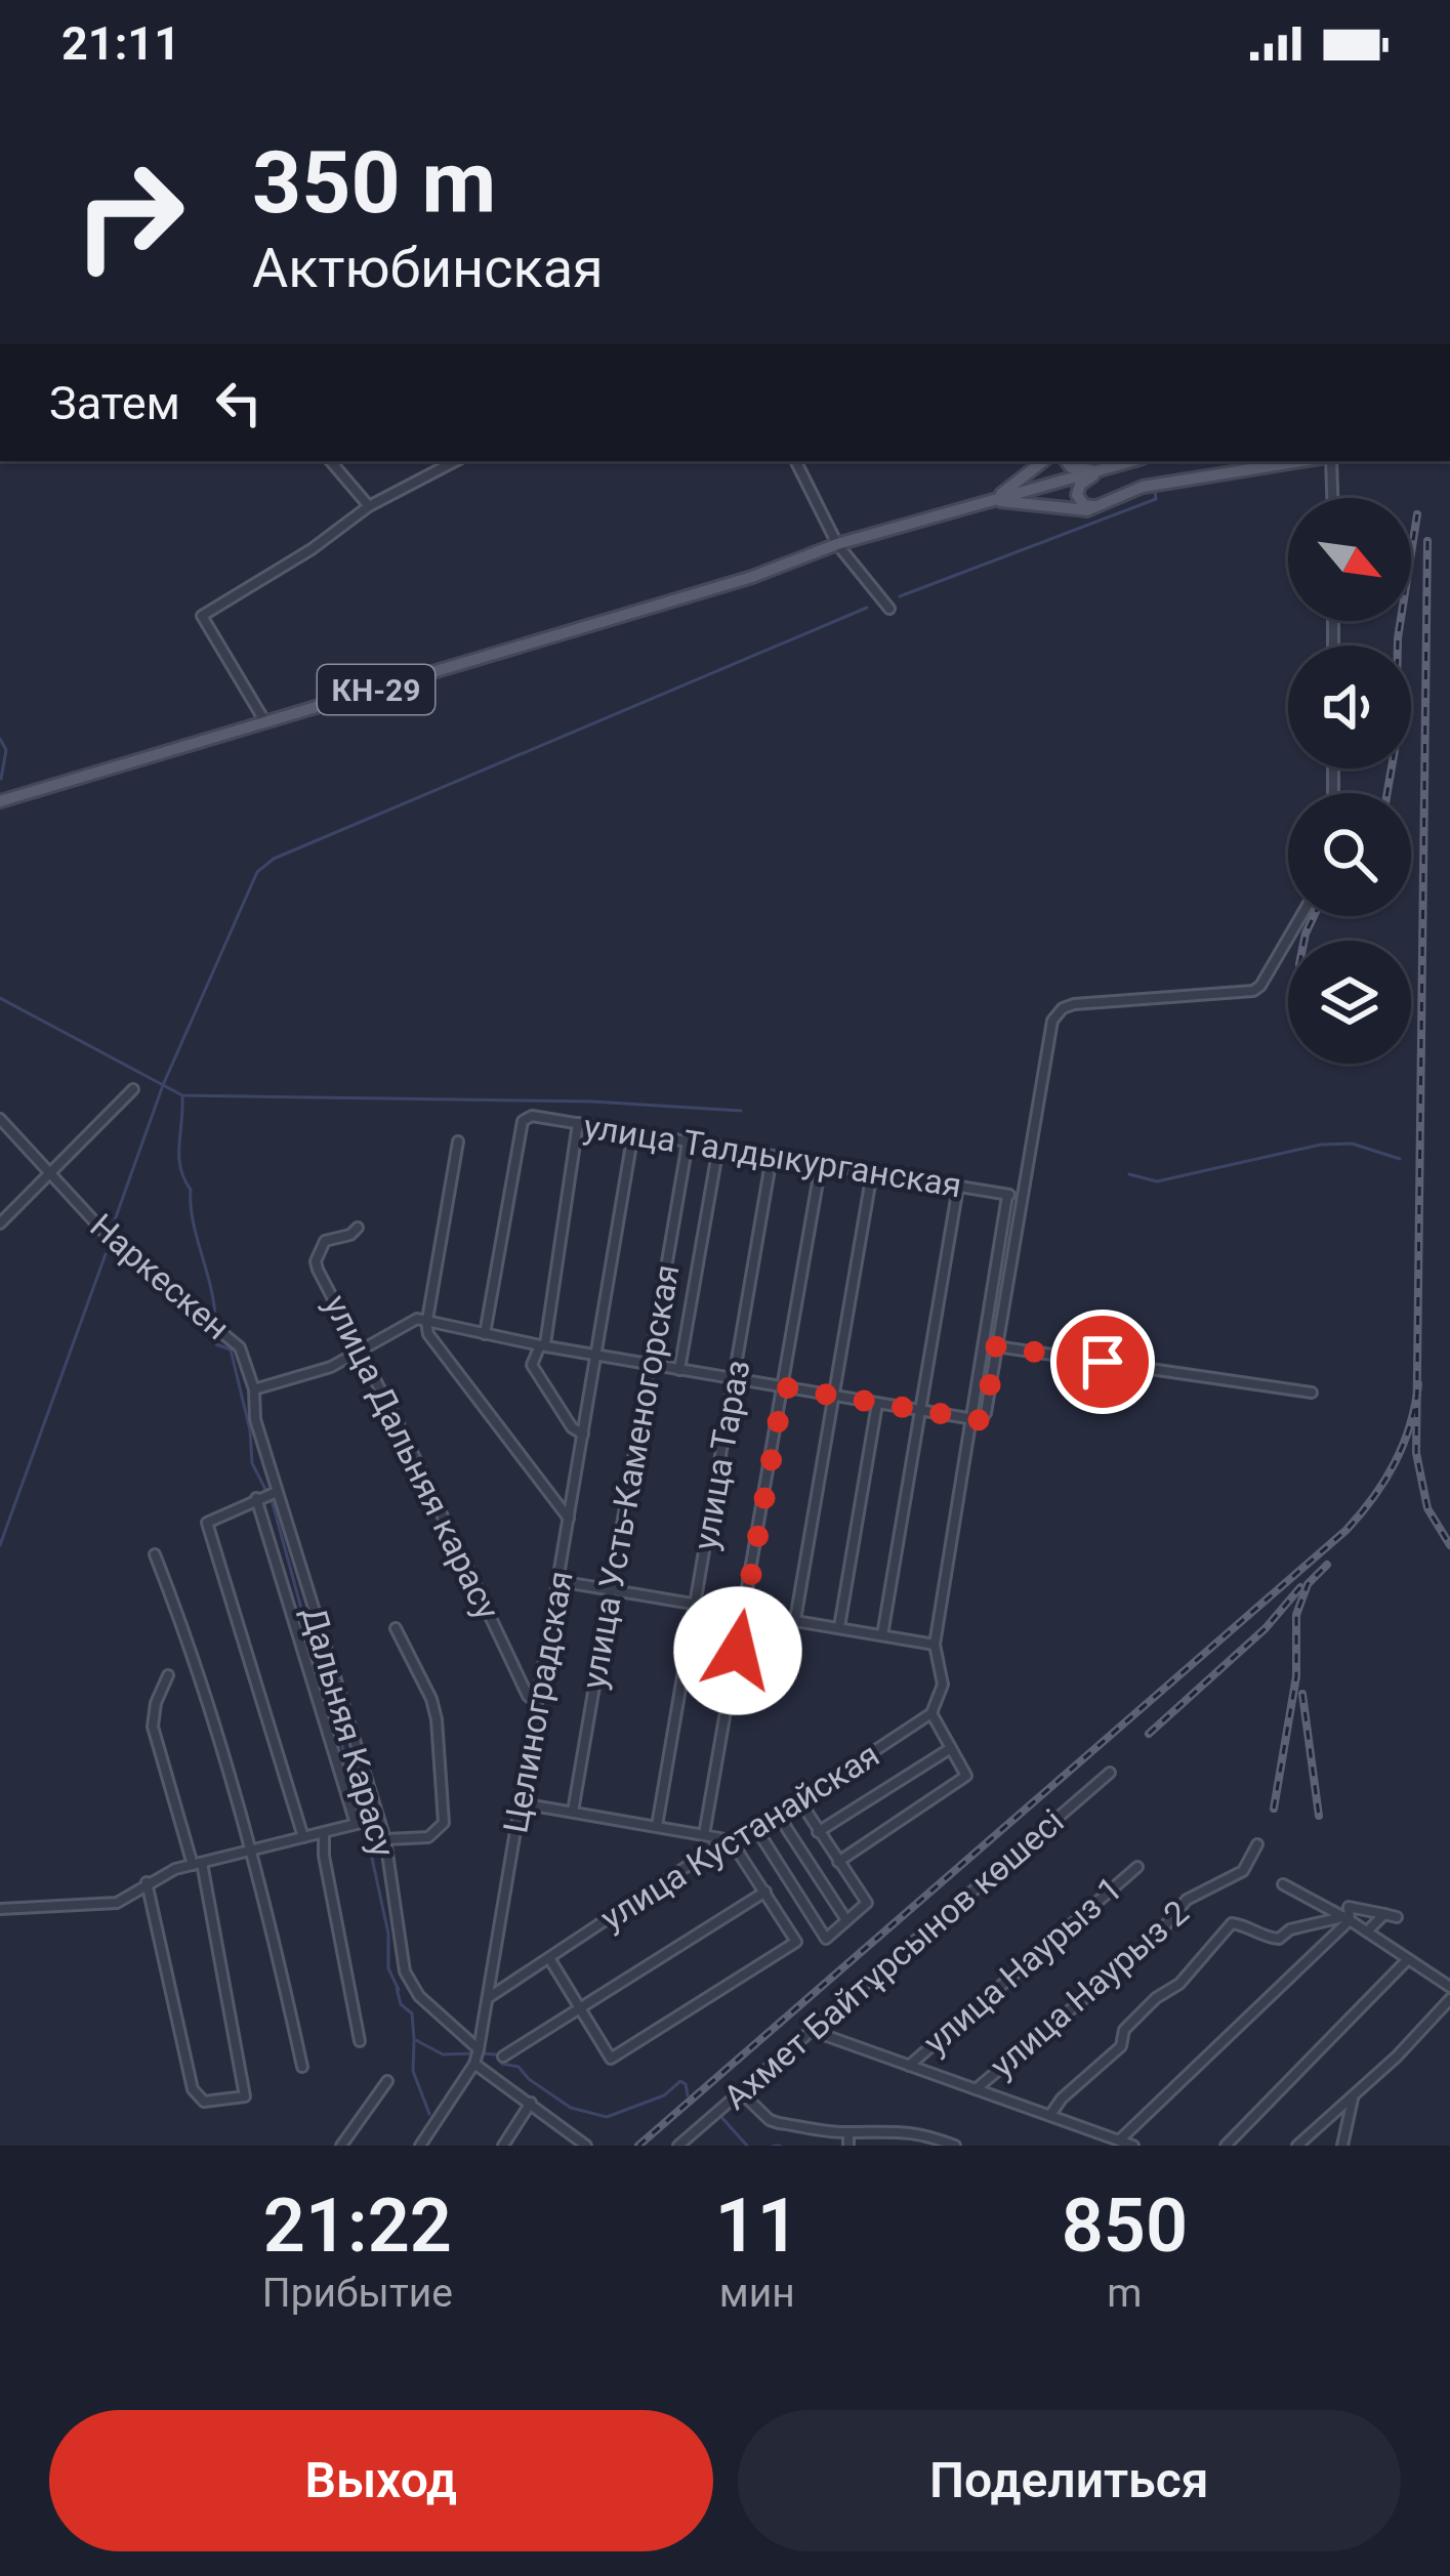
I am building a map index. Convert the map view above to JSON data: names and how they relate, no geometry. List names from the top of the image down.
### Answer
{
  "streets": {
    "main road": ["КН-29"],
    "street": [
      "улица Талдыкурганская",
      "Наркескен",
      "улица Тараз",
      "улица Дальняя карасу",
      "улица Усть-Каменогорская",
      "Целиноградская",
      "Дальняя Карасу",
      "улица Кустанайская",
      "Ахмет Байтұрсынов көшесі",
      "улица Наурыз 1",
      "улица Наурыз 2"
    ]
  },
  "crossings": [
    ["улица Талдыкурганская", "улица Тараз"],
    ["улица Талдыкурганская", "улица Усть-Каменогорская"],
    ["улица Талдыкурганская", "Целиноградская"],
    ["Наркескен", "Дальняя Карасу"],
    ["улица Дальняя карасу", "Целиноградская"],
    ["Целиноградская", "Дальняя Карасу"],
    ["Целиноградская", "улица Кустанайская"]
  ],
  "north": "bottom right",
  "page": {
    "status": "21:11",
    "turn": ["350 m", "Актюбинская"],
    "then": "Затем",
    "eta": [
      "21:22",
      "Прибытие",
      "11",
      "мин",
      "850",
      "m"
    ],
    "buttons": ["Выход", "Поделиться"]
  }
}
